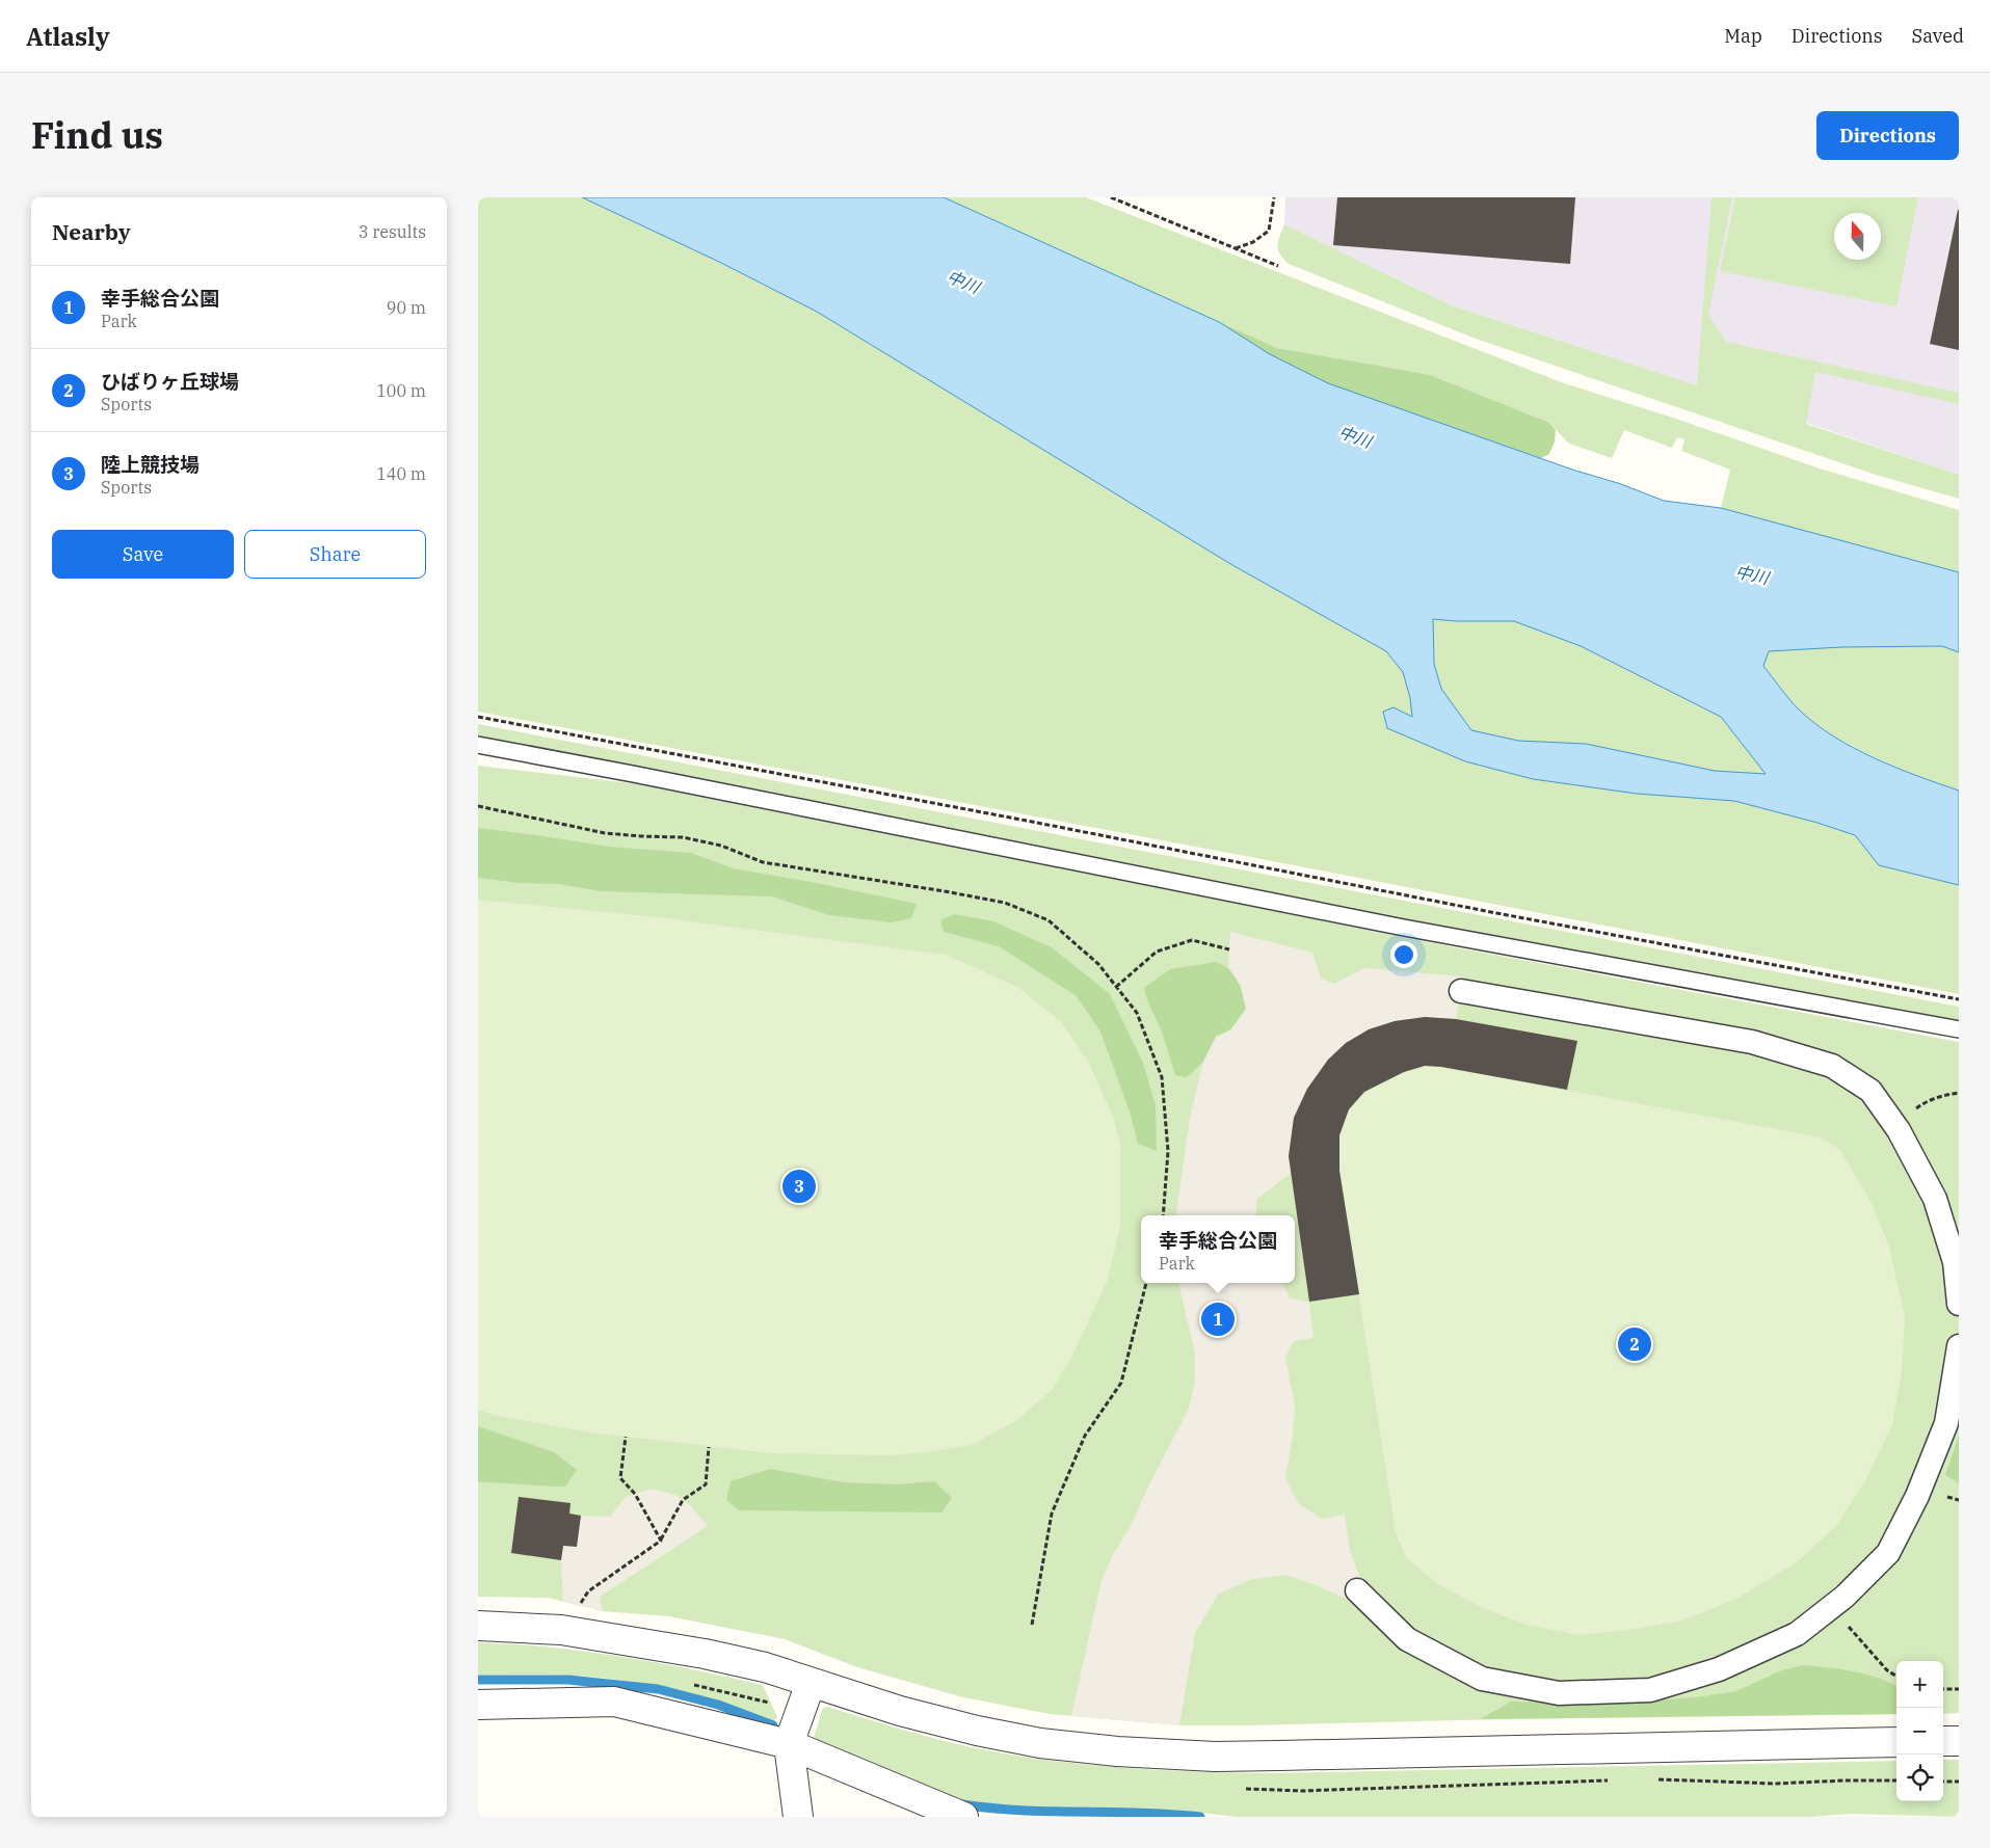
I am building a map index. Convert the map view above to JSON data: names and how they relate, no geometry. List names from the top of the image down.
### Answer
{
  "water": ["中川"],
  "north": "top",
  "page": {
    "header": "Atlasly",
    "nav": ["Map", "Directions", "Saved"],
    "title": "Find us",
    "buttons": [
      "Directions",
      ["Save", "Share"]
    ],
    "heading": ["Nearby", "3 results"],
    "list": [
      {
        "mark": "1",
        "name": "幸手総合公園",
        "note": "Park",
        "value": "90 m"
      },
      {
        "mark": "2",
        "name": "ひばりヶ丘球場",
        "note": "Sports",
        "value": "100 m"
      },
      {
        "mark": "3",
        "name": "陸上競技場",
        "note": "Sports",
        "value": "140 m"
      }
    ],
    "pins": ["3", "1", "2"],
    "popup": ["幸手総合公園", "Park"],
    "map_buttons": ["+", "−"]
  }
}
